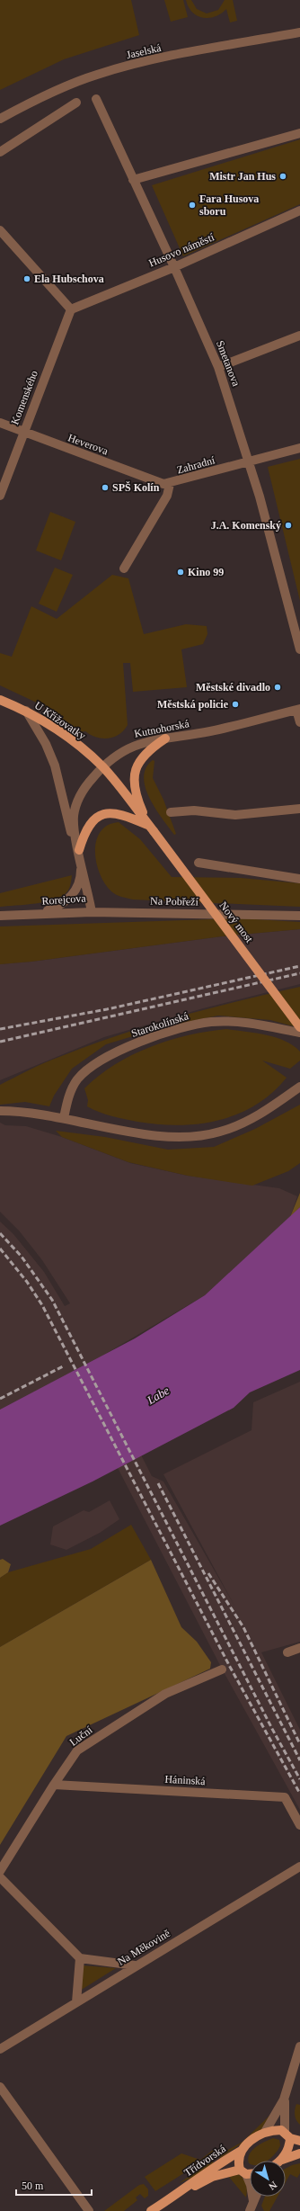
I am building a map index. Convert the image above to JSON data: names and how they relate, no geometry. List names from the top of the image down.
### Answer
{
  "streets": {
    "main road": ["U Křižovatky", "Nový most", "Třídvorská"],
    "street": [
      "Jaselská",
      "Husovo náměstí",
      "Smetanova",
      "Komenského",
      "Heverova",
      "Zahradní",
      "Kutnohorská",
      "Rorejcova",
      "Na Pobřeží",
      "Starokolínská",
      "Luční",
      "Háninská",
      "Na Měkovině"
    ]
  },
  "crossings": [
    ["Husovo náměstí", "Smetanova"],
    ["Husovo náměstí", "Komenského"],
    ["Smetanova", "Zahradní"],
    ["Komenského", "Heverova"],
    ["Heverova", "Zahradní"],
    ["U Křižovatky", "Kutnohorská"],
    ["U Křižovatky", "Nový most"],
    ["Kutnohorská", "Rorejcova"],
    ["Rorejcova", "Na Pobřeží"],
    ["Luční", "Háninská"]
  ],
  "water": ["Labe"],
  "places": [
    "Mistr Jan Hus",
    "Fara Husova sboru",
    "Ela Hubschova",
    "SPŠ Kolín",
    "J.A. Komenský",
    "Kino 99",
    "Městské divadlo",
    "Městská policie"
  ],
  "scale_bar": "50 m",
  "north": "bottom right"
}
